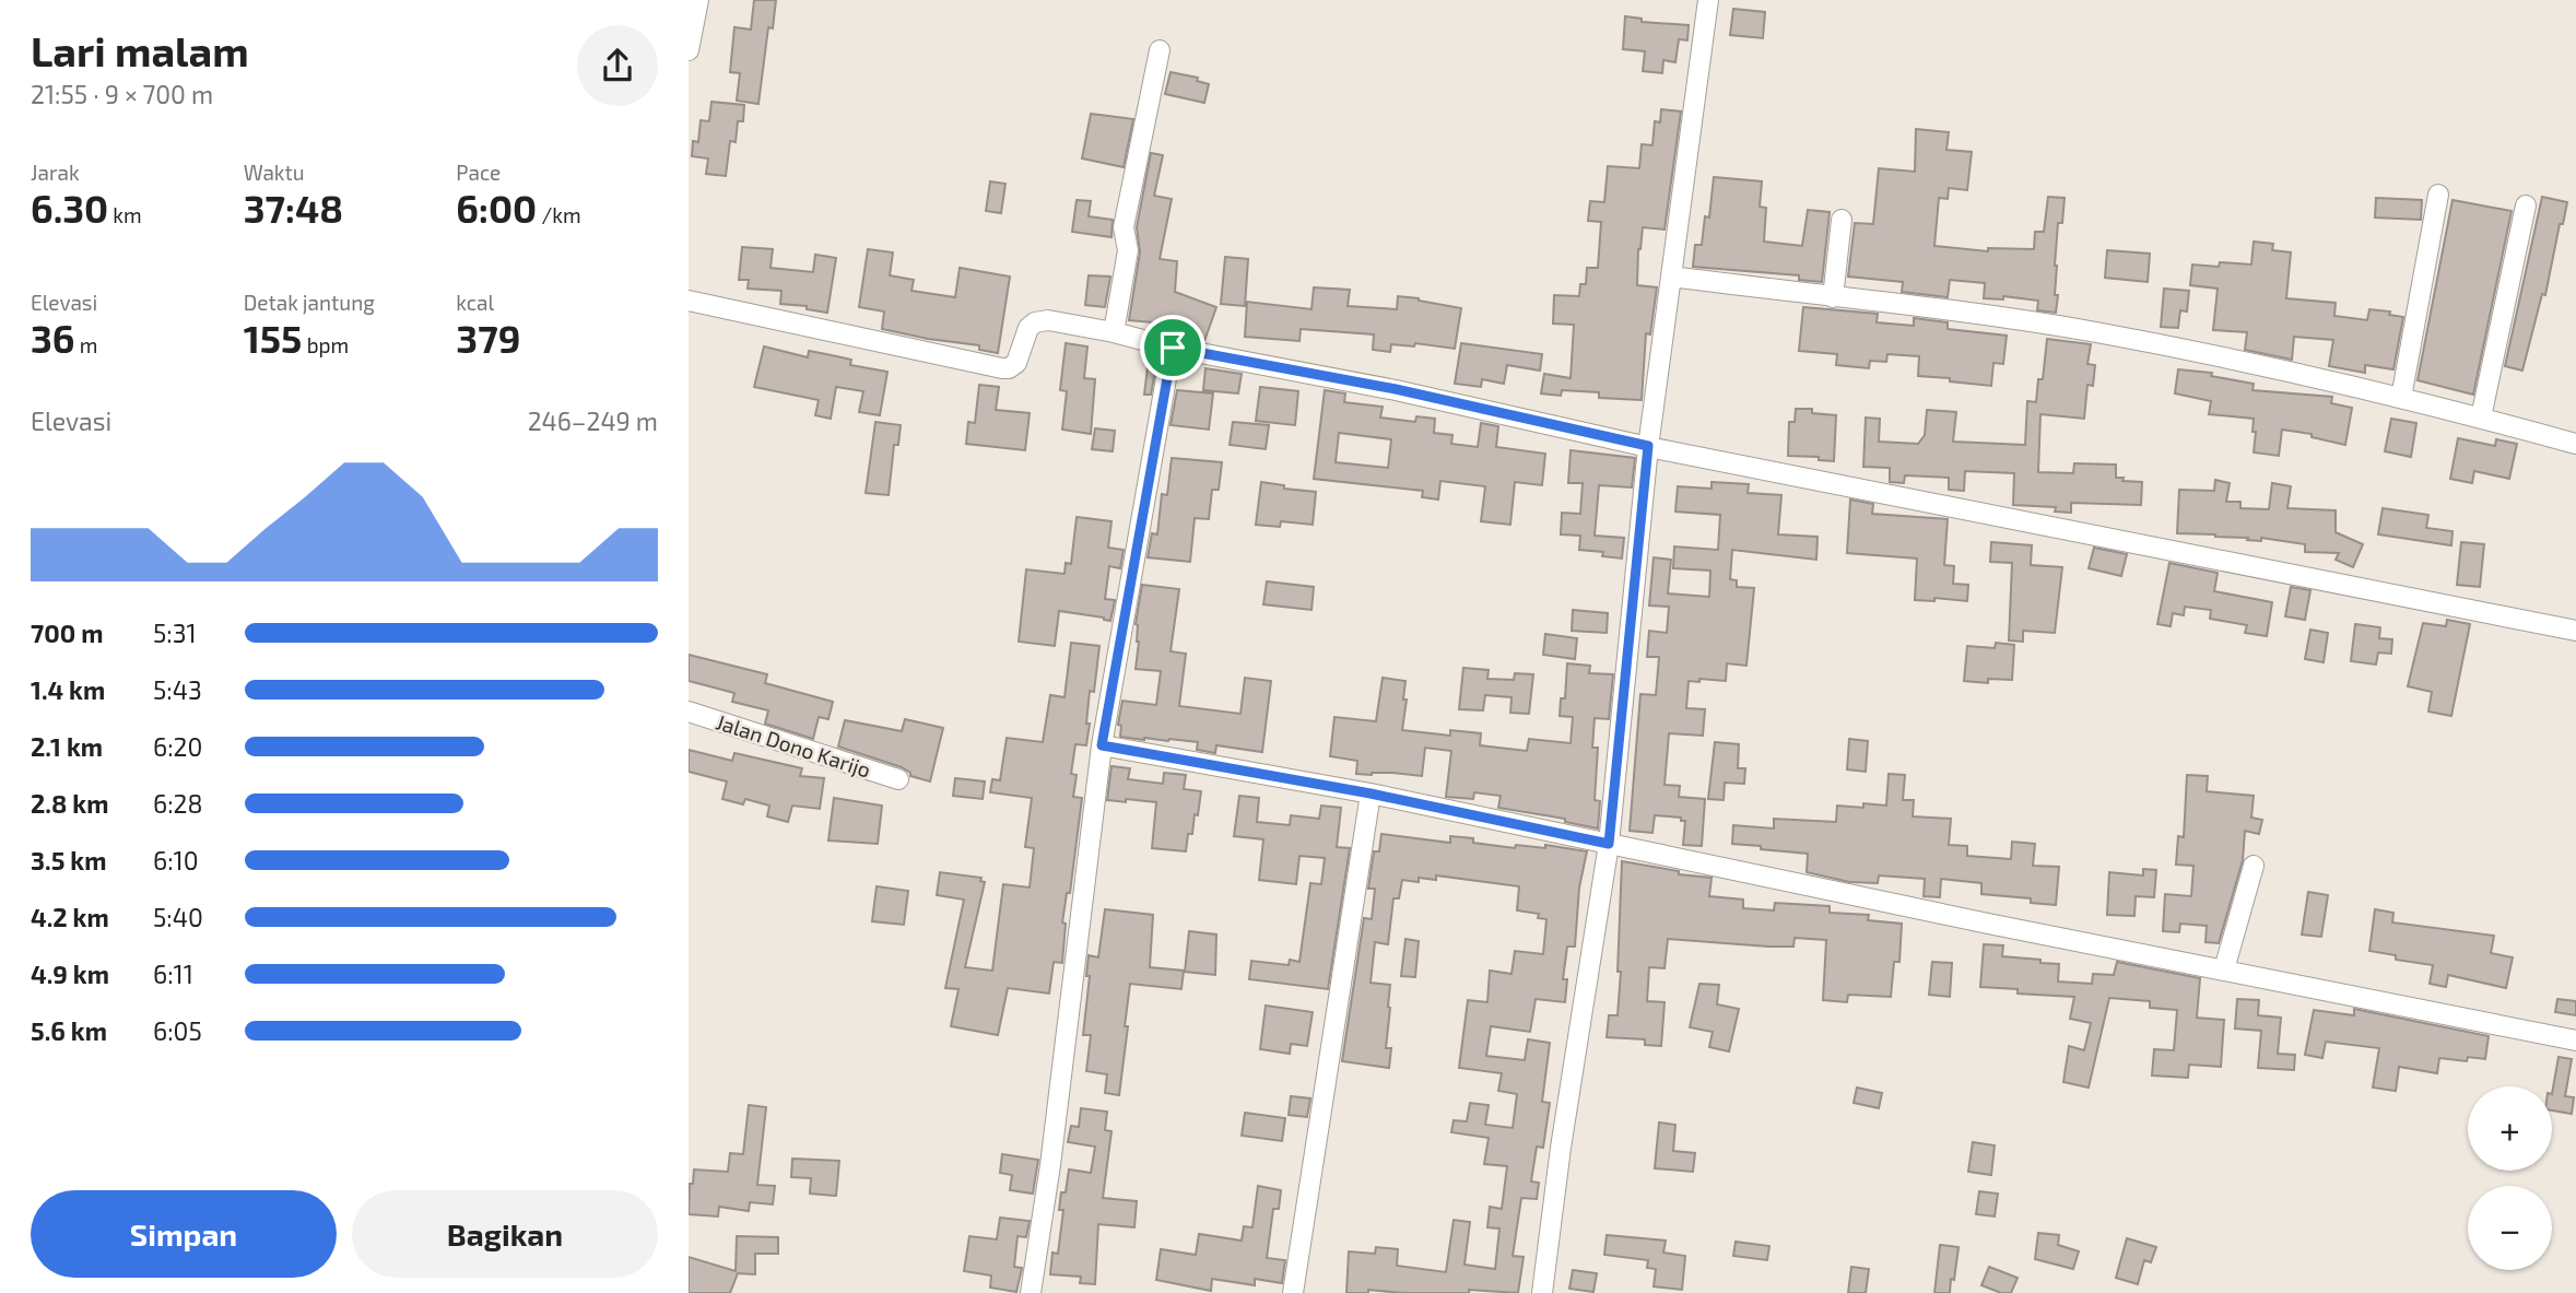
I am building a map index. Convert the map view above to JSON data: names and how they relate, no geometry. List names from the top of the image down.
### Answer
{
  "streets": {
    "street": ["Jalan Dono Karijo"]
  },
  "page": {
    "heading": ["Lari malam", "21:55 · 9 × 700 m"],
    "stats": [
      ["Jarak", "6.30 km"],
      ["Waktu", "37:48"],
      ["Pace", "6:00 /km"],
      ["Elevasi", "36 m"],
      ["Detak jantung", "155 bpm"],
      ["kcal", "379"]
    ],
    "chart": ["Elevasi", "246–249 m"],
    "list": [
      {
        "name": "700 m",
        "note": "5:31"
      },
      {
        "name": "1.4 km",
        "note": "5:43"
      },
      {
        "name": "2.1 km",
        "note": "6:20"
      },
      {
        "name": "2.8 km",
        "note": "6:28"
      },
      {
        "name": "3.5 km",
        "note": "6:10"
      },
      {
        "name": "4.2 km",
        "note": "5:40"
      },
      {
        "name": "4.9 km",
        "note": "6:11"
      },
      {
        "name": "5.6 km",
        "note": "6:05"
      }
    ],
    "map_buttons": ["+", "−"],
    "buttons": ["Simpan", "Bagikan"]
  }
}
